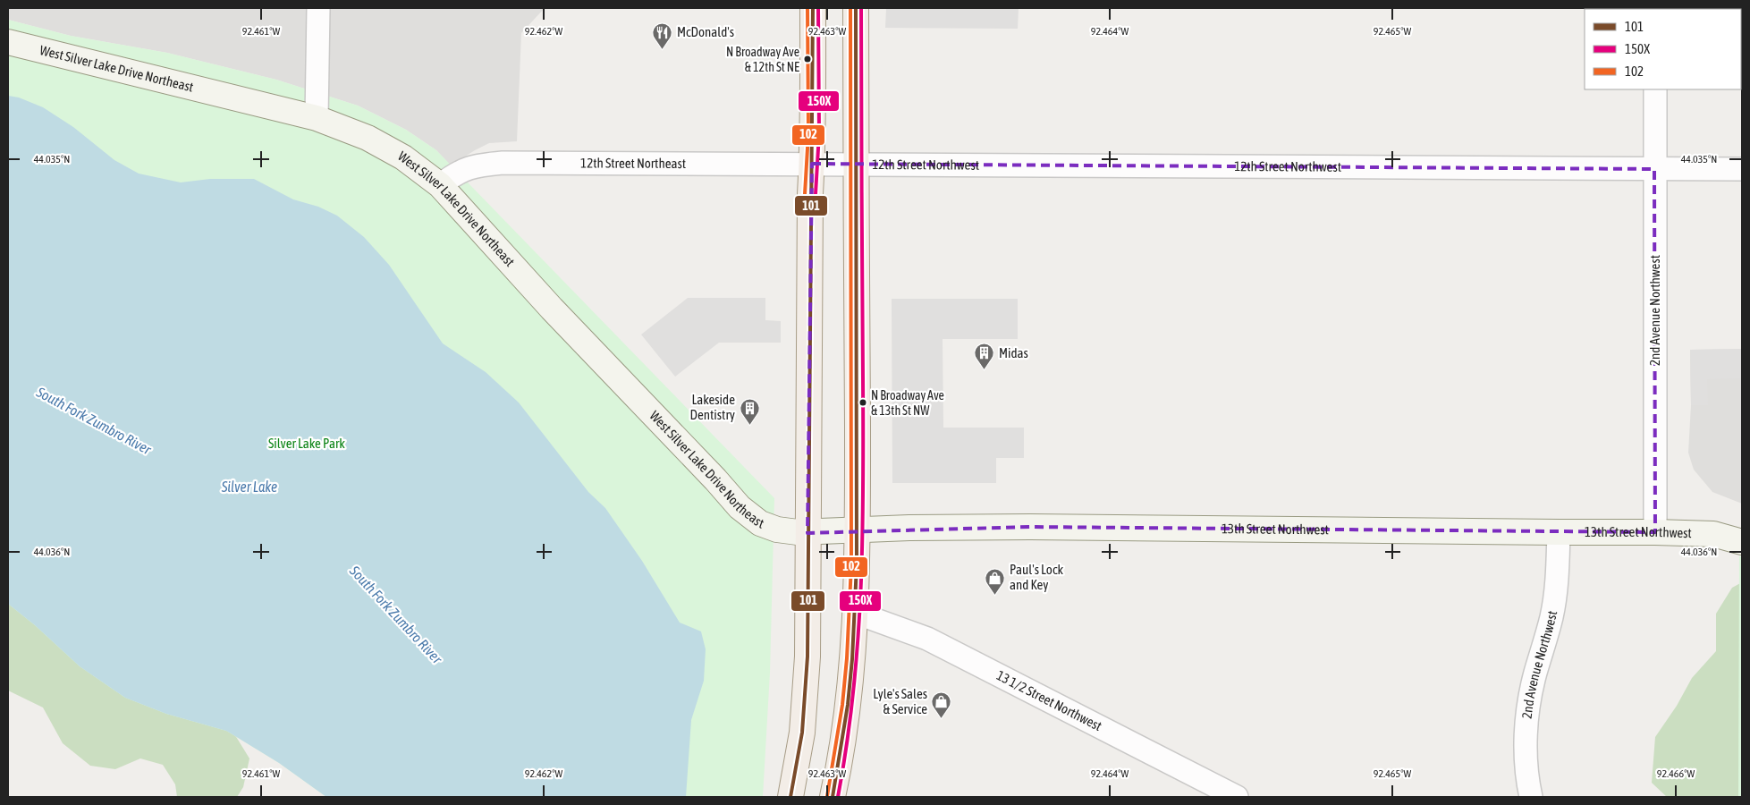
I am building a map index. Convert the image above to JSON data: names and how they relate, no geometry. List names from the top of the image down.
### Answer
{
  "streets": {
    "street": [
      "West Silver Lake Drive Northeast",
      "12th Street Northeast",
      "12th Street Northwest",
      "2nd Avenue Northwest",
      "13th Street Northwest",
      "13 1/2 Street Northwest"
    ]
  },
  "crossings": [
    ["West Silver Lake Drive Northeast", "12th Street Northeast"],
    ["West Silver Lake Drive Northeast", "13th Street Northwest"],
    ["12th Street Northeast", "12th Street Northwest"],
    ["12th Street Northwest", "2nd Avenue Northwest"],
    ["2nd Avenue Northwest", "13th Street Northwest"]
  ],
  "water": ["South Fork Zumbro River", "Silver Lake"],
  "parks": ["Silver Lake Park"],
  "places": {
    "restaurant": ["McDonald's"],
    "other": ["N Broadway Ave & 12th St NE", "N Broadway Ave & 13th St NW"],
    "building": ["Midas", "Lakeside Dentistry"],
    "shop": ["Paul's Lock and Key", "Lyle's Sales & Service"]
  },
  "lines": ["transit line 101", "transit line 150X", "transit line 102"],
  "legend": ["101", "150X", "102"],
  "coordinates": [
    "92.461°W",
    "92.462°W",
    "92.463°W",
    "92.464°W",
    "92.465°W",
    "44.035°N",
    "44.036°N",
    "92.466°W"
  ]
}
